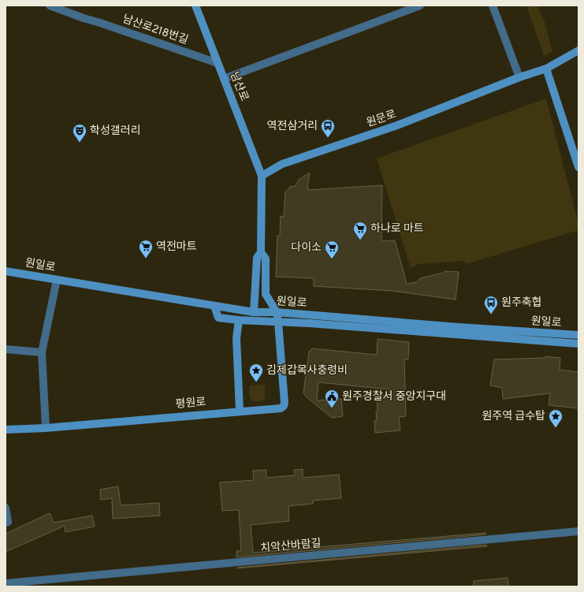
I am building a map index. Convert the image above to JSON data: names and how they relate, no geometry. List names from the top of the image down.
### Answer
{
  "streets": {
    "main road": [
      "남산로",
      "원문로",
      "원일로",
      "평원로"
    ],
    "street": ["남산로218번길", "치악산바람길"]
  },
  "crossings": [
    ["남산로218번길", "남산로"],
    ["남산로", "원문로"],
    ["원일로", "평원로"]
  ],
  "places": {
    "bus stop": ["역전삼거리", "원주축협"],
    "theatre": ["학성갤러리"],
    "supermarket": ["하나로 마트", "역전마트", "다이소"],
    "place": ["김제갑목사충령비", "원주역 급수탑"],
    "public building": ["원주경찰서 중앙지구대"]
  }
}
